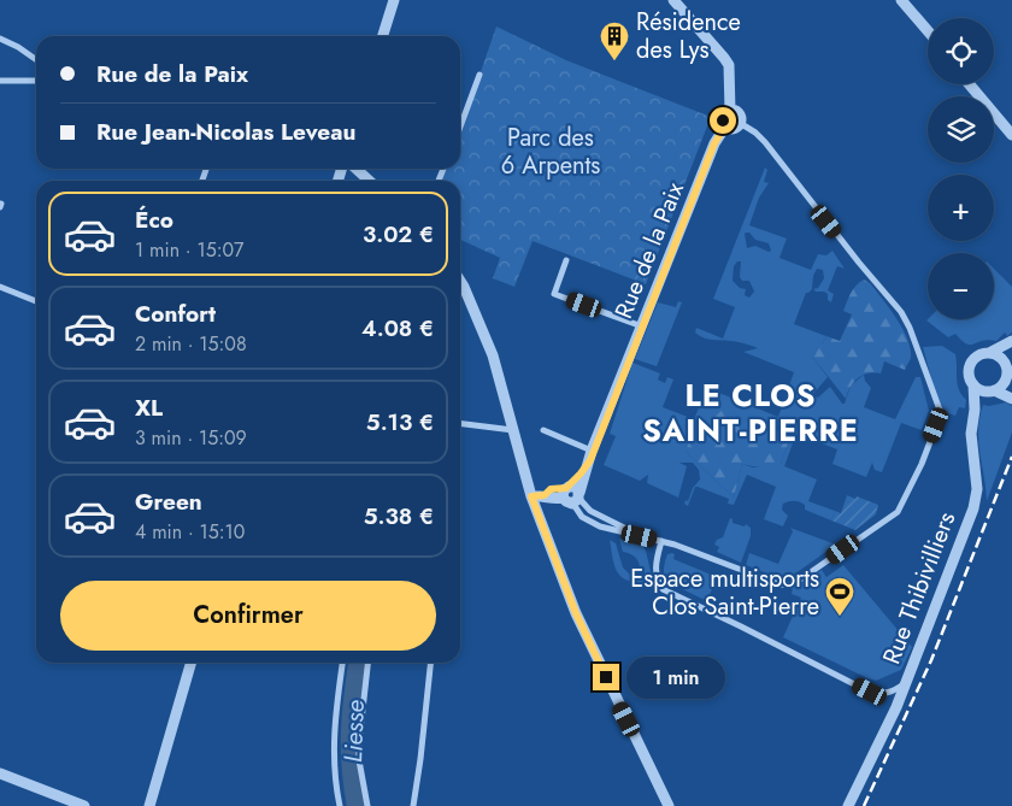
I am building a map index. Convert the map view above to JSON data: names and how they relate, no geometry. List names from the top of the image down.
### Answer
{
  "streets": {
    "street": ["Rue de la Paix", "Rue Thibivilliers"]
  },
  "districts": ["LE CLOS SAINT-PIERRE"],
  "water": ["Liesse"],
  "parks": ["Parc des 6 Arpents"],
  "places": {
    "building": ["Résidence des Lys"],
    "sports": ["Espace multisports Clos Saint-Pierre"]
  },
  "page": {
    "map_buttons": ["+", "−"],
    "banner": ["Rue de la Paix", "Rue Jean-Nicolas Leveau"],
    "list": [
      {
        "name": "Éco",
        "note": "1 min · 15:07",
        "value": "3.02 €"
      },
      {
        "name": "Confort",
        "note": "2 min · 15:08",
        "value": "4.08 €"
      },
      {
        "name": "XL",
        "note": "3 min · 15:09",
        "value": "5.13 €"
      },
      {
        "name": "Green",
        "note": "4 min · 15:10",
        "value": "5.38 €"
      }
    ],
    "buttons": "Confirmer",
    "bubble": "1 min"
  }
}
